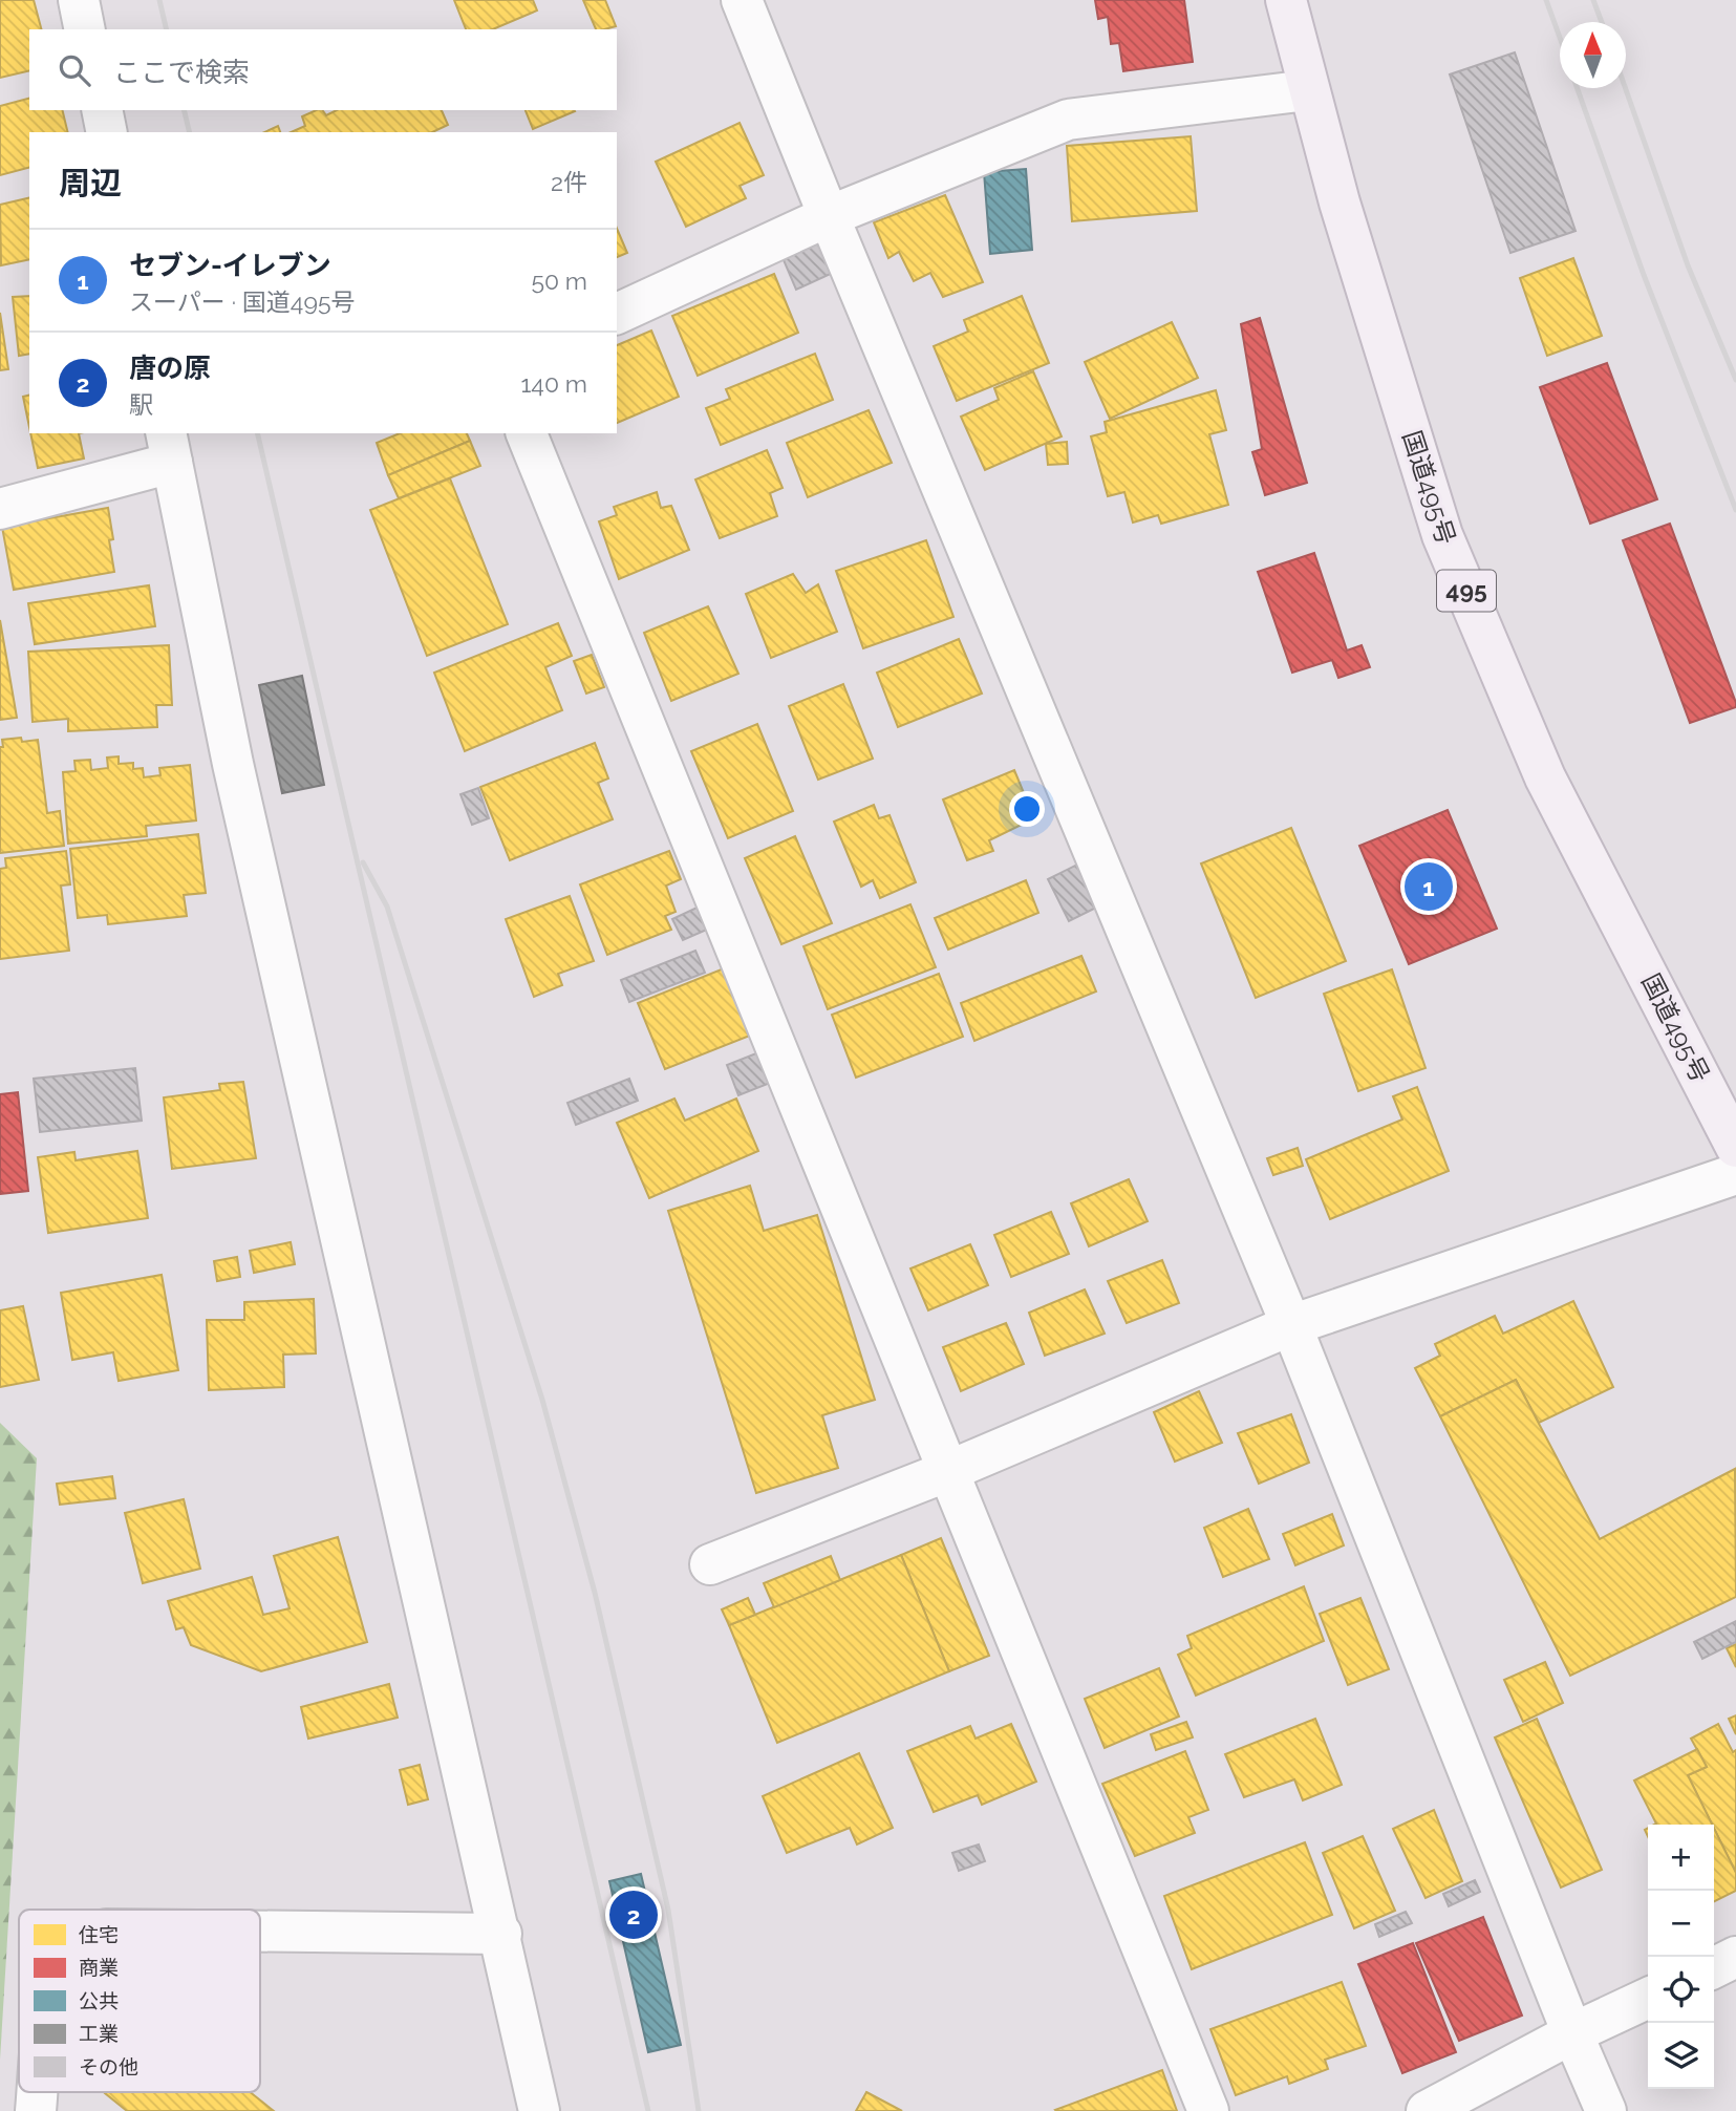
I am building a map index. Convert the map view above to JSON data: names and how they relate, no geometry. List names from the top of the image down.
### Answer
{
  "streets": {
    "highway": ["国道495号", "495"]
  },
  "legend": [
    "住宅",
    "商業",
    "公共",
    "工業",
    "その他"
  ],
  "north": "top",
  "page": {
    "search": "ここで検索",
    "heading": ["周辺", "2件"],
    "list": [
      {
        "mark": "1",
        "name": "セブン-イレブン",
        "note": "スーパー · 国道495号",
        "value": "50 m"
      },
      {
        "mark": "2",
        "name": "唐の原",
        "note": "駅",
        "value": "140 m"
      }
    ],
    "pins": ["1", "2"],
    "map_buttons": ["+", "−"]
  }
}
